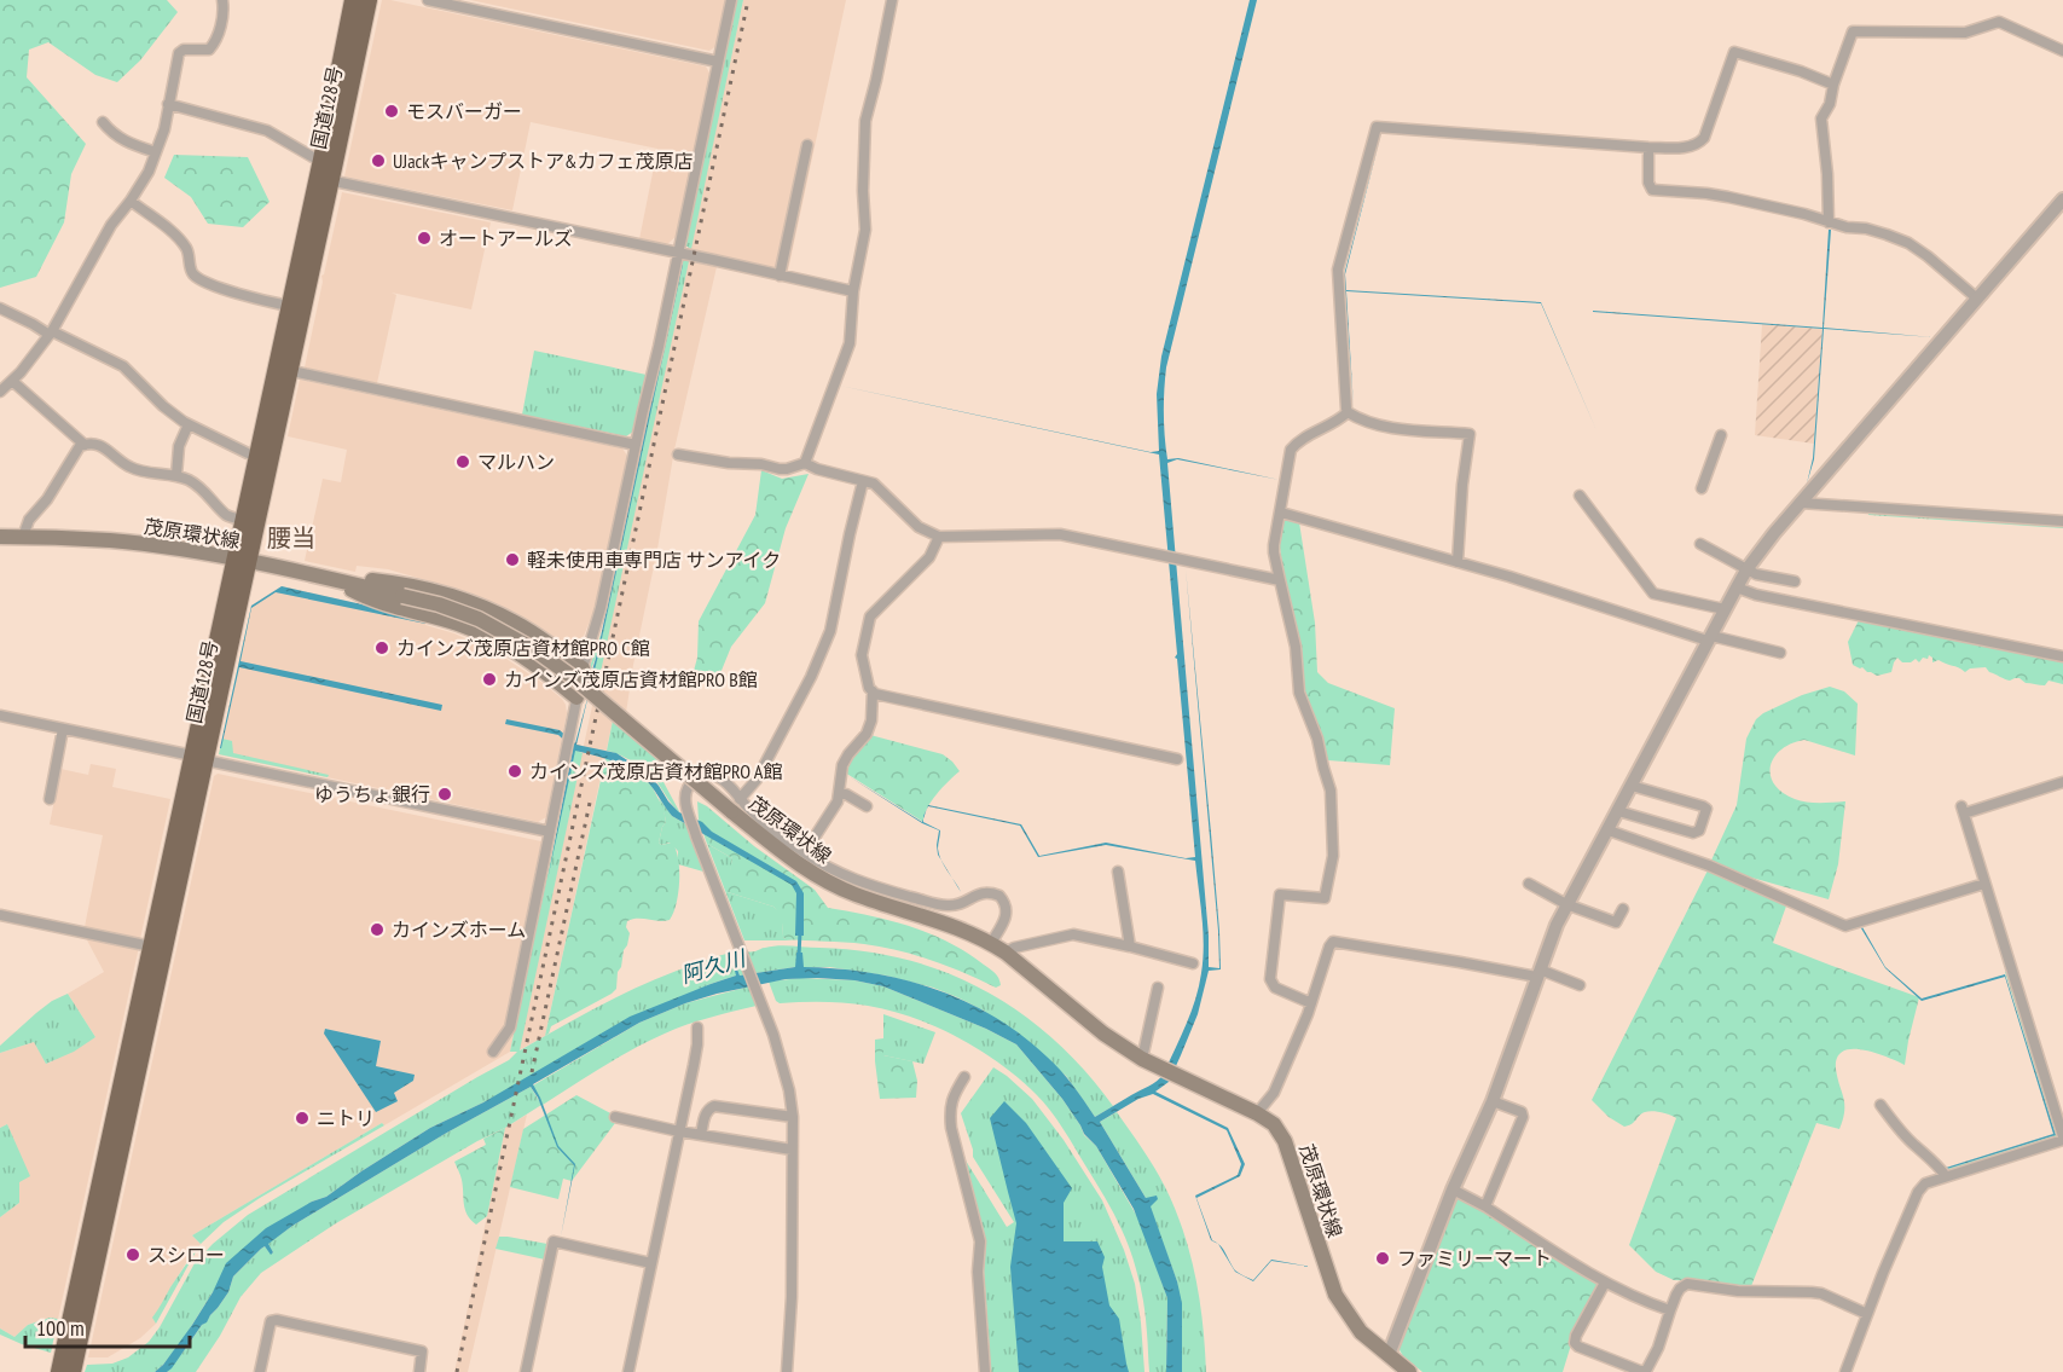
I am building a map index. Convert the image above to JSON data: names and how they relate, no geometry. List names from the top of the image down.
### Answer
{
  "streets": {
    "highway": ["国道128号"],
    "main road": ["茂原環状線"]
  },
  "crossings": [
    ["国道128号", "茂原環状線"]
  ],
  "districts": ["腰当"],
  "water": ["阿久川"],
  "places": [
    "モスバーガー",
    "UJackキャンプストア&カフェ茂原店",
    "オートアールズ",
    "マルハン",
    "軽未使用車専門店 サンアイク",
    "カインズ茂原店資材館PRO C館",
    "カインズ茂原店資材館PRO B館",
    "カインズ茂原店資材館PRO A館",
    "ゆうちょ銀行",
    "カインズホーム",
    "ニトリ",
    "スシロー",
    "ファミリーマート"
  ],
  "scale_bar": "100 m"
}
